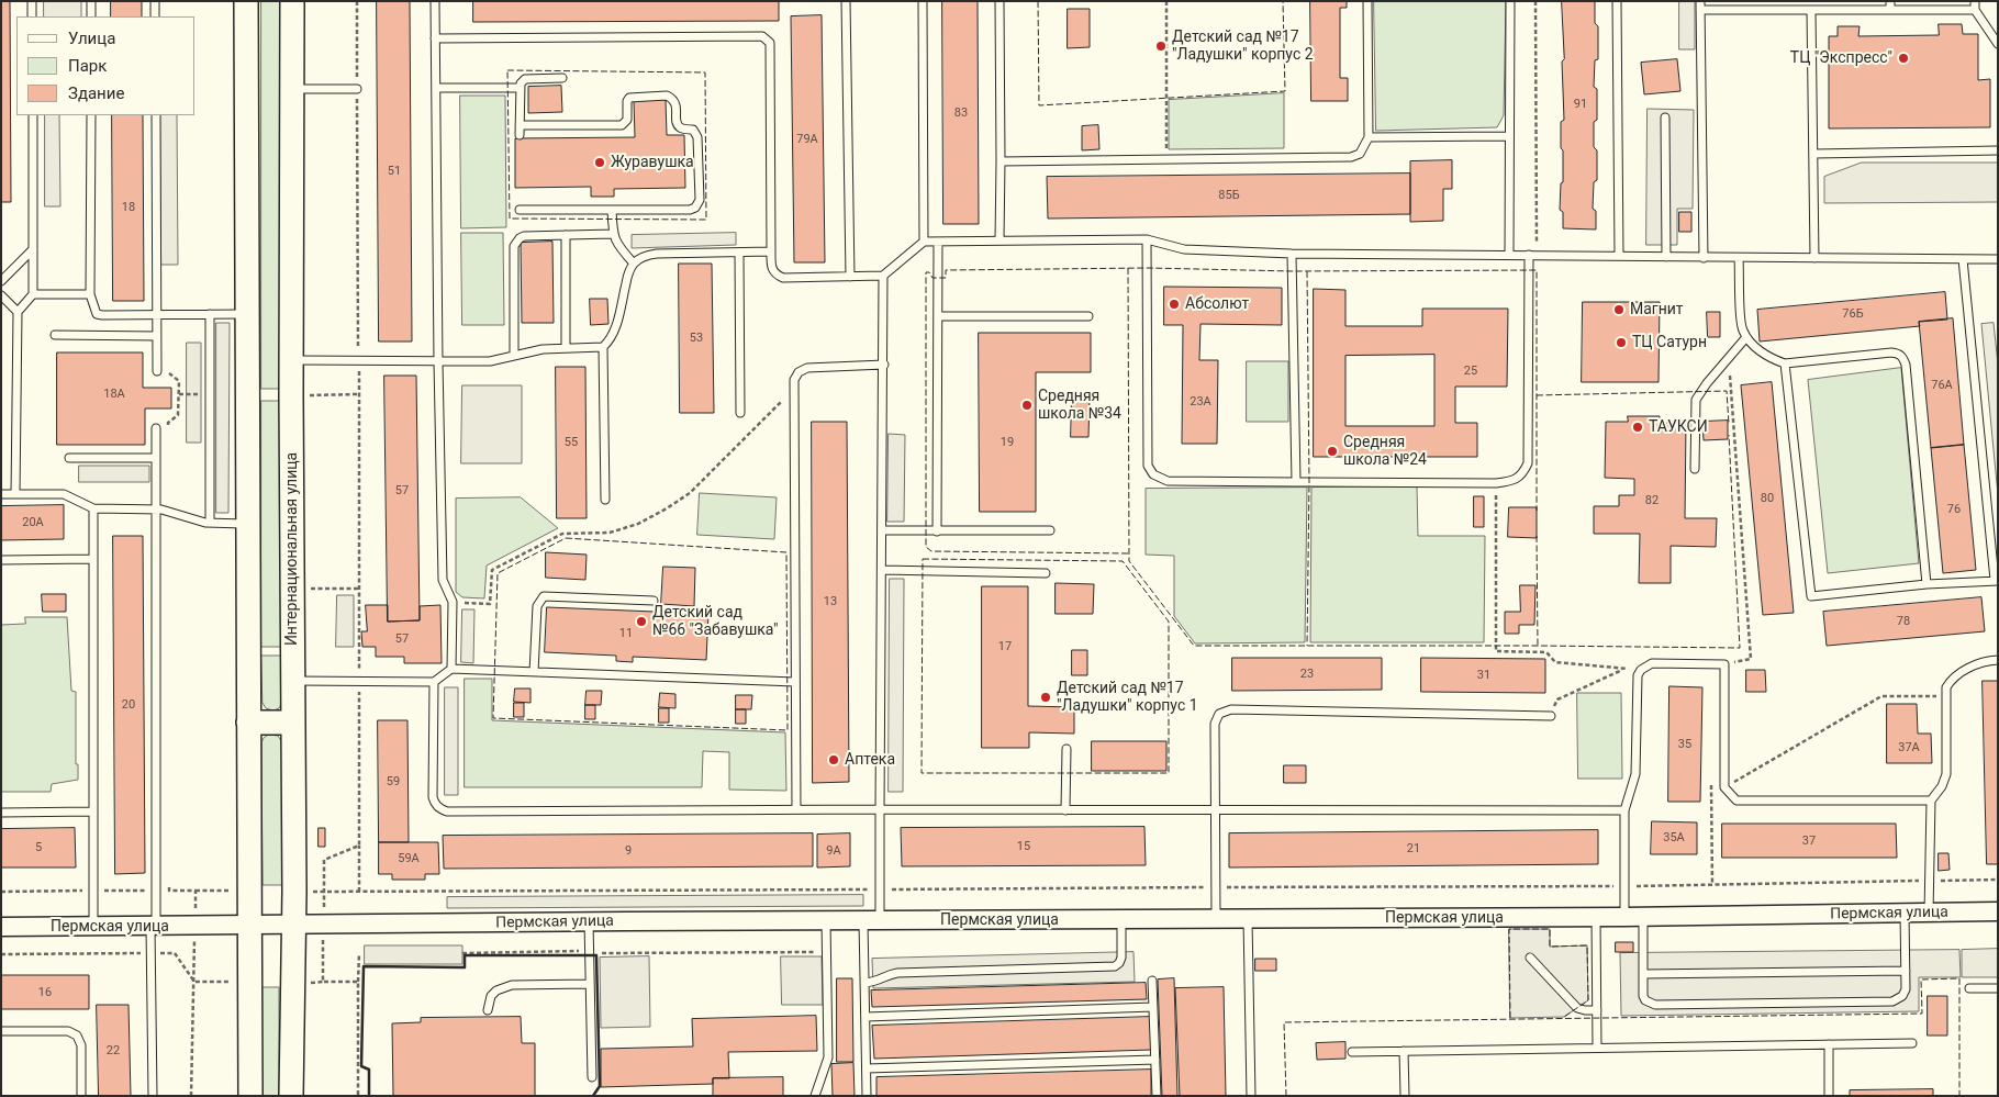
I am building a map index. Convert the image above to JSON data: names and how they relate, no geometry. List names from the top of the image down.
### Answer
{
  "streets": {
    "main road": ["Интернациональная улица"],
    "street": ["Пермская улица"]
  },
  "crossings": [
    ["Интернациональная улица", "Пермская улица"]
  ],
  "places": [
    "Детский сад №17 \"Ладушки\" корпус 2",
    "ТЦ \"Экспресс\"",
    "Журавушка",
    "Абсолют",
    "Магнит",
    "ТЦ Сатурн",
    "Средняя школа №34",
    "ТАУКСИ",
    "Средняя школа №24",
    "Детский сад №66 \"Забавушка\"",
    "Детский сад №17 \"Ладушки\" корпус 1",
    "Аптека"
  ],
  "house_numbers": [
    "91",
    "83",
    "79А",
    "51",
    "85Б",
    "18",
    "76Б",
    "53",
    "25",
    "76А",
    "18А",
    "23А",
    "55",
    "19",
    "57",
    "80",
    "82",
    "76",
    "20А",
    "13",
    "78",
    "11",
    "57",
    "17",
    "23",
    "31",
    "20",
    "35",
    "37А",
    "59",
    "35А",
    "37",
    "15",
    "5",
    "21",
    "9",
    "9А",
    "59А",
    "16",
    "22"
  ],
  "legend": ["Улица", "Парк", "Здание"]
}
